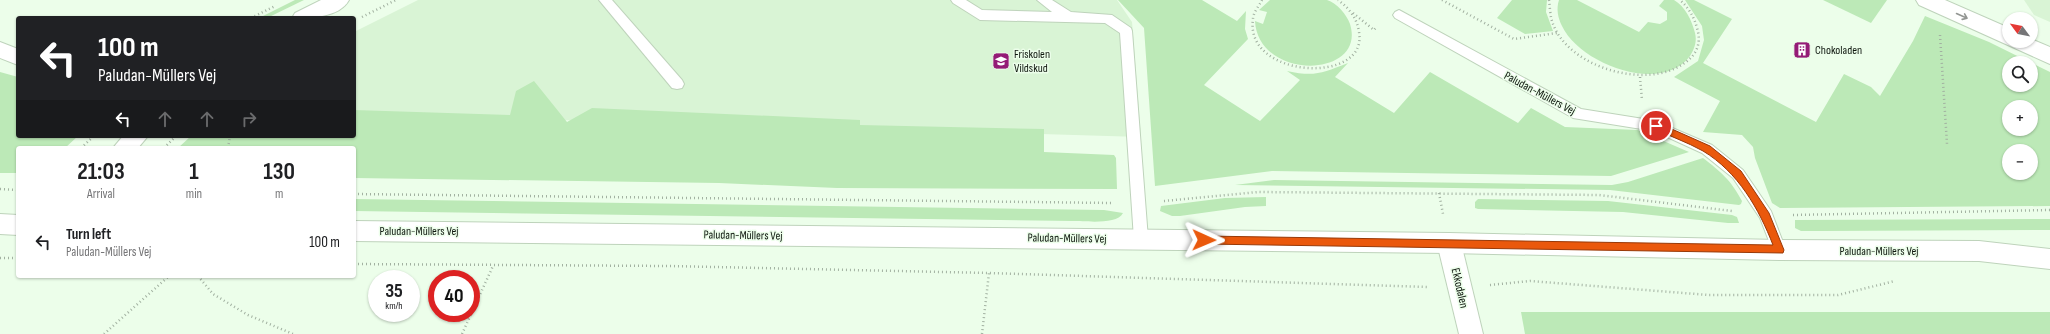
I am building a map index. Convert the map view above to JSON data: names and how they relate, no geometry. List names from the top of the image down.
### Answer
{
  "streets": {
    "street": ["Paludan-Müllers Vej", "Ekkodalen"]
  },
  "crossings": [
    ["Paludan-Müllers Vej", "Ekkodalen"]
  ],
  "places": {
    "building": ["Chokoladen"],
    "school or university": ["Friskolen Vildskud"]
  },
  "north": "top left",
  "page": {
    "map_buttons": ["+", "−"],
    "turn": ["100 m", "Paludan-Müllers Vej"],
    "eta": [
      "21:03",
      "Arrival",
      "1",
      "min",
      "130",
      "m"
    ],
    "list": [
      {
        "name": "Turn left",
        "note": "Paludan-Müllers Vej",
        "value": "100 m"
      }
    ],
    "speed": "35 km/h",
    "limit": "40"
  }
}
